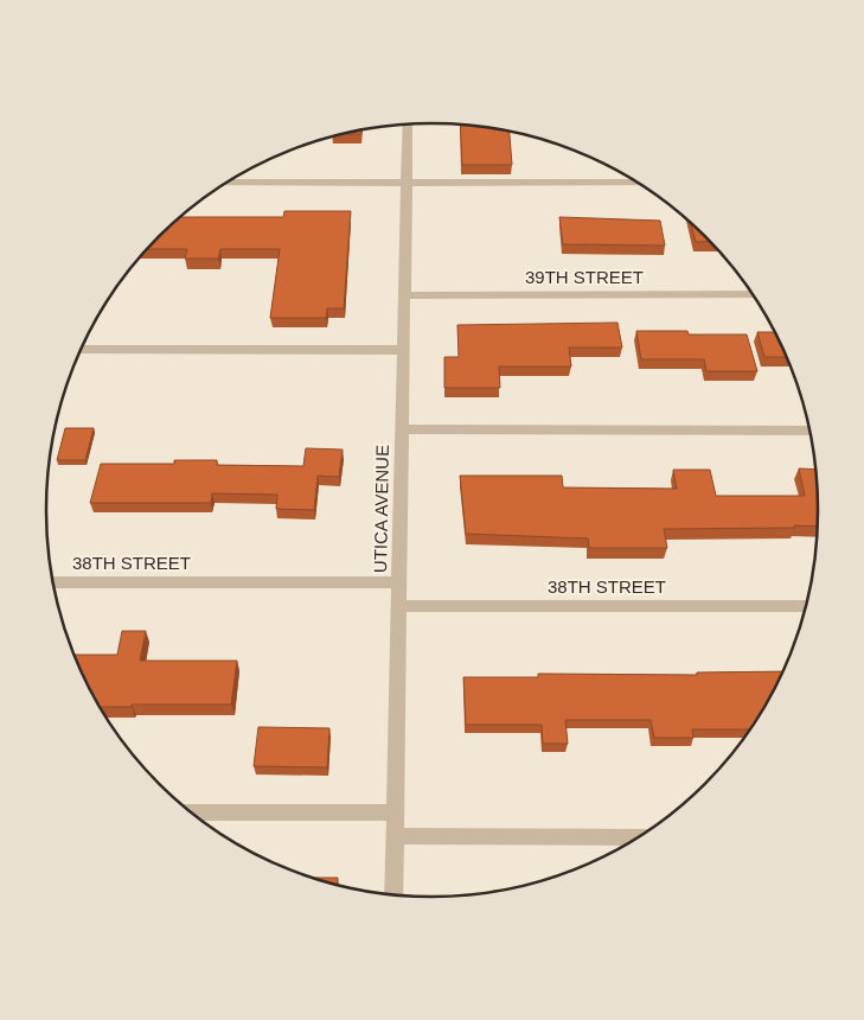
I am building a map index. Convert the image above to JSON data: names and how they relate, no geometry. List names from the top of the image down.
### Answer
{
  "streets": {
    "street": ["39TH STREET", "UTICA AVENUE", "38TH STREET"]
  },
  "crossings": [
    ["39TH STREET", "UTICA AVENUE"],
    ["UTICA AVENUE", "38TH STREET"]
  ]
}
